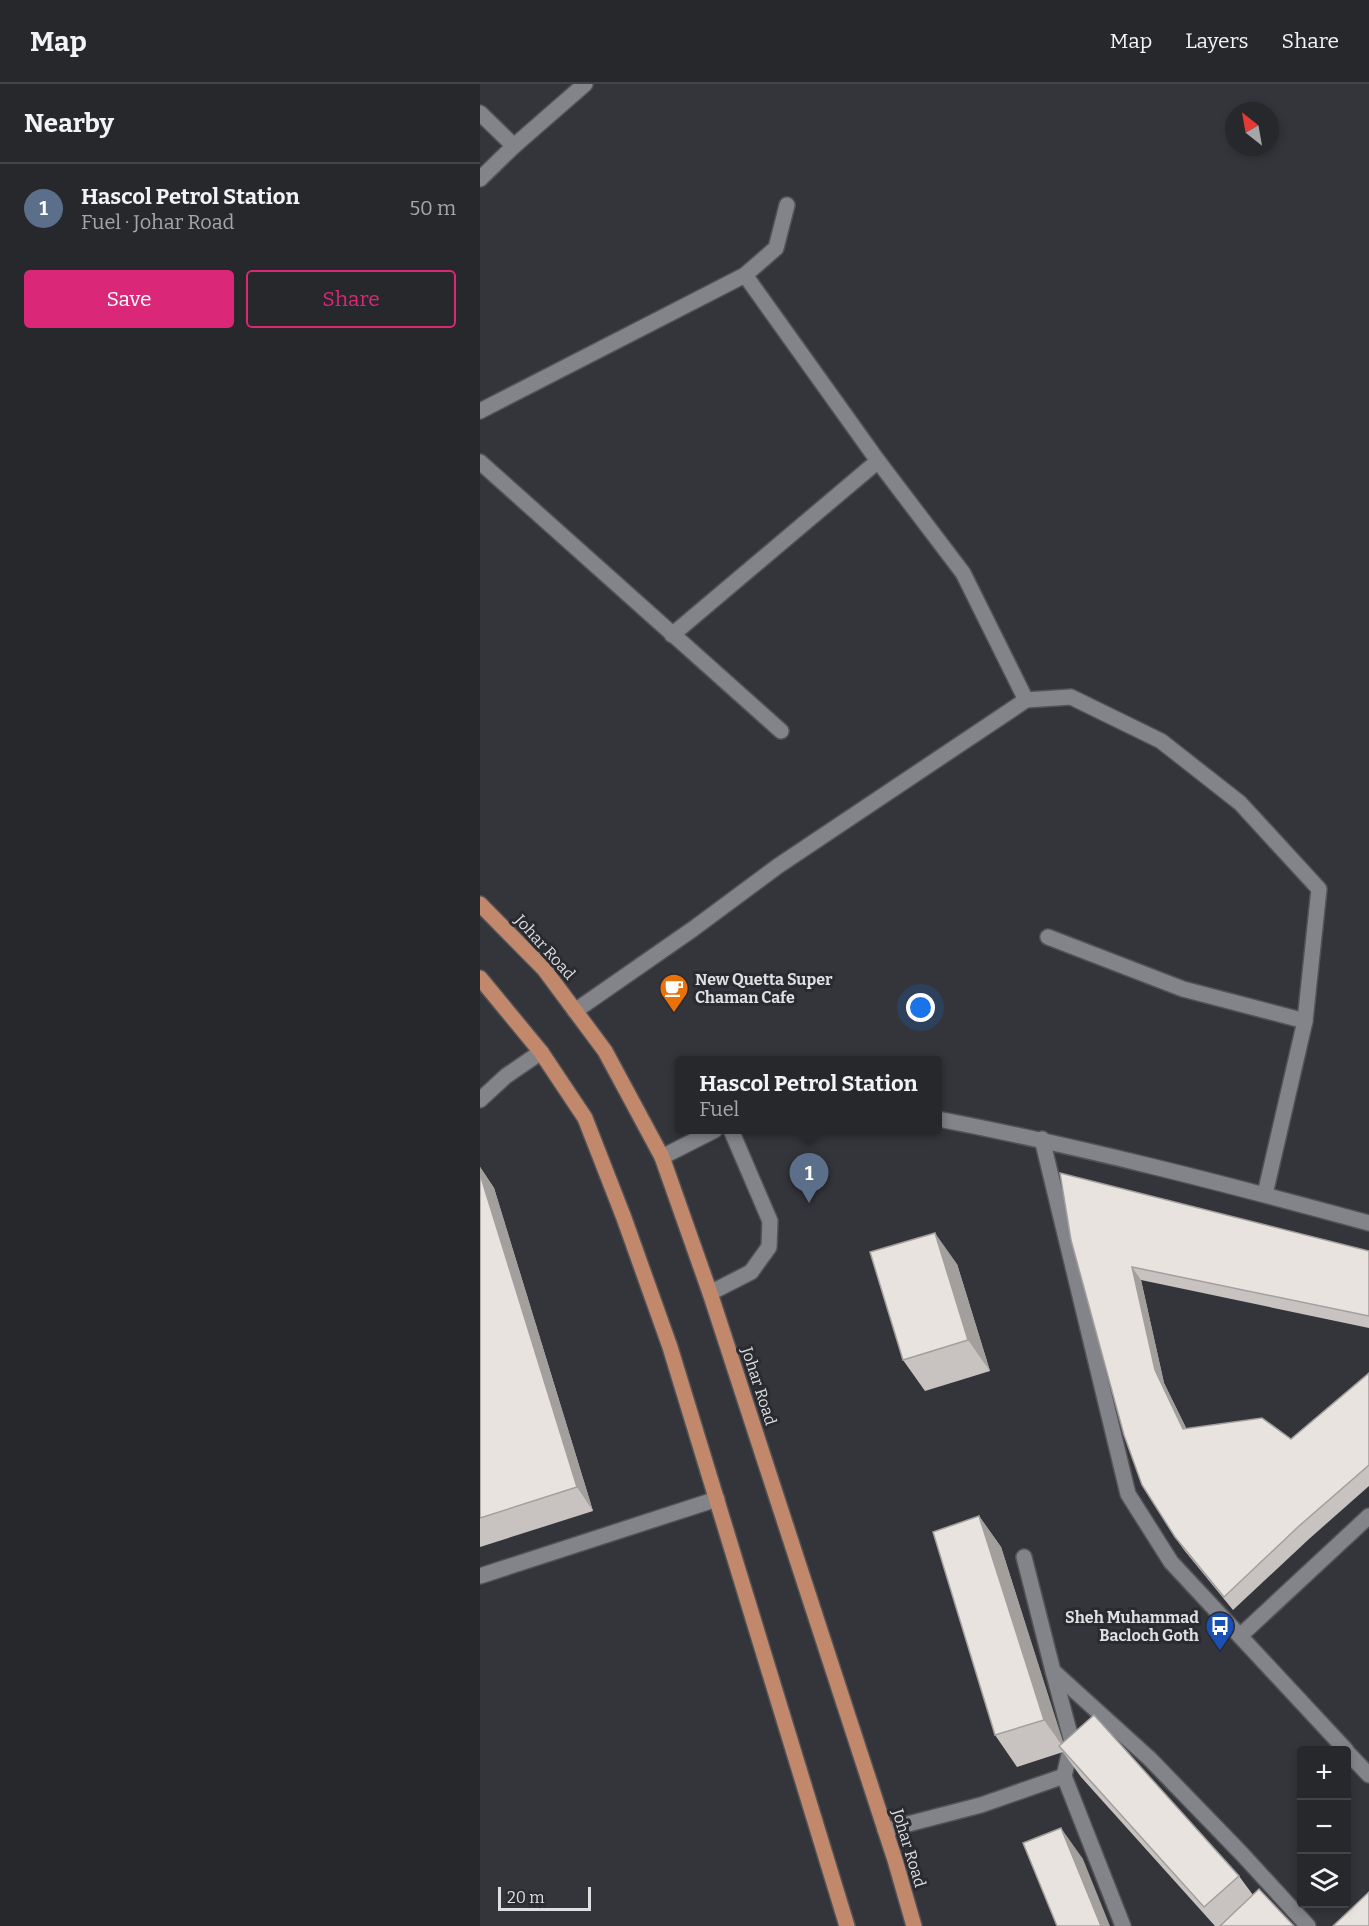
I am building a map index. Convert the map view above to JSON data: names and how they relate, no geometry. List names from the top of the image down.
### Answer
{
  "streets": {
    "main road": ["Johar Road"]
  },
  "places": {
    "cafe": ["New Quetta Super Chaman Cafe"],
    "bus stop": ["Sheh Muhammad Bacloch Goth"]
  },
  "scale_bar": "20 m",
  "north": "top left",
  "page": {
    "header": "Map",
    "nav": ["Map", "Layers", "Share"],
    "heading": "Nearby",
    "list": [
      {
        "mark": "1",
        "name": "Hascol Petrol Station",
        "note": "Fuel · Johar Road",
        "value": "50 m"
      }
    ],
    "buttons": ["Save", "Share"],
    "popup": ["Hascol Petrol Station", "Fuel"],
    "pins": "1",
    "map_buttons": ["+", "−"],
    "scale": "20 m"
  }
}
